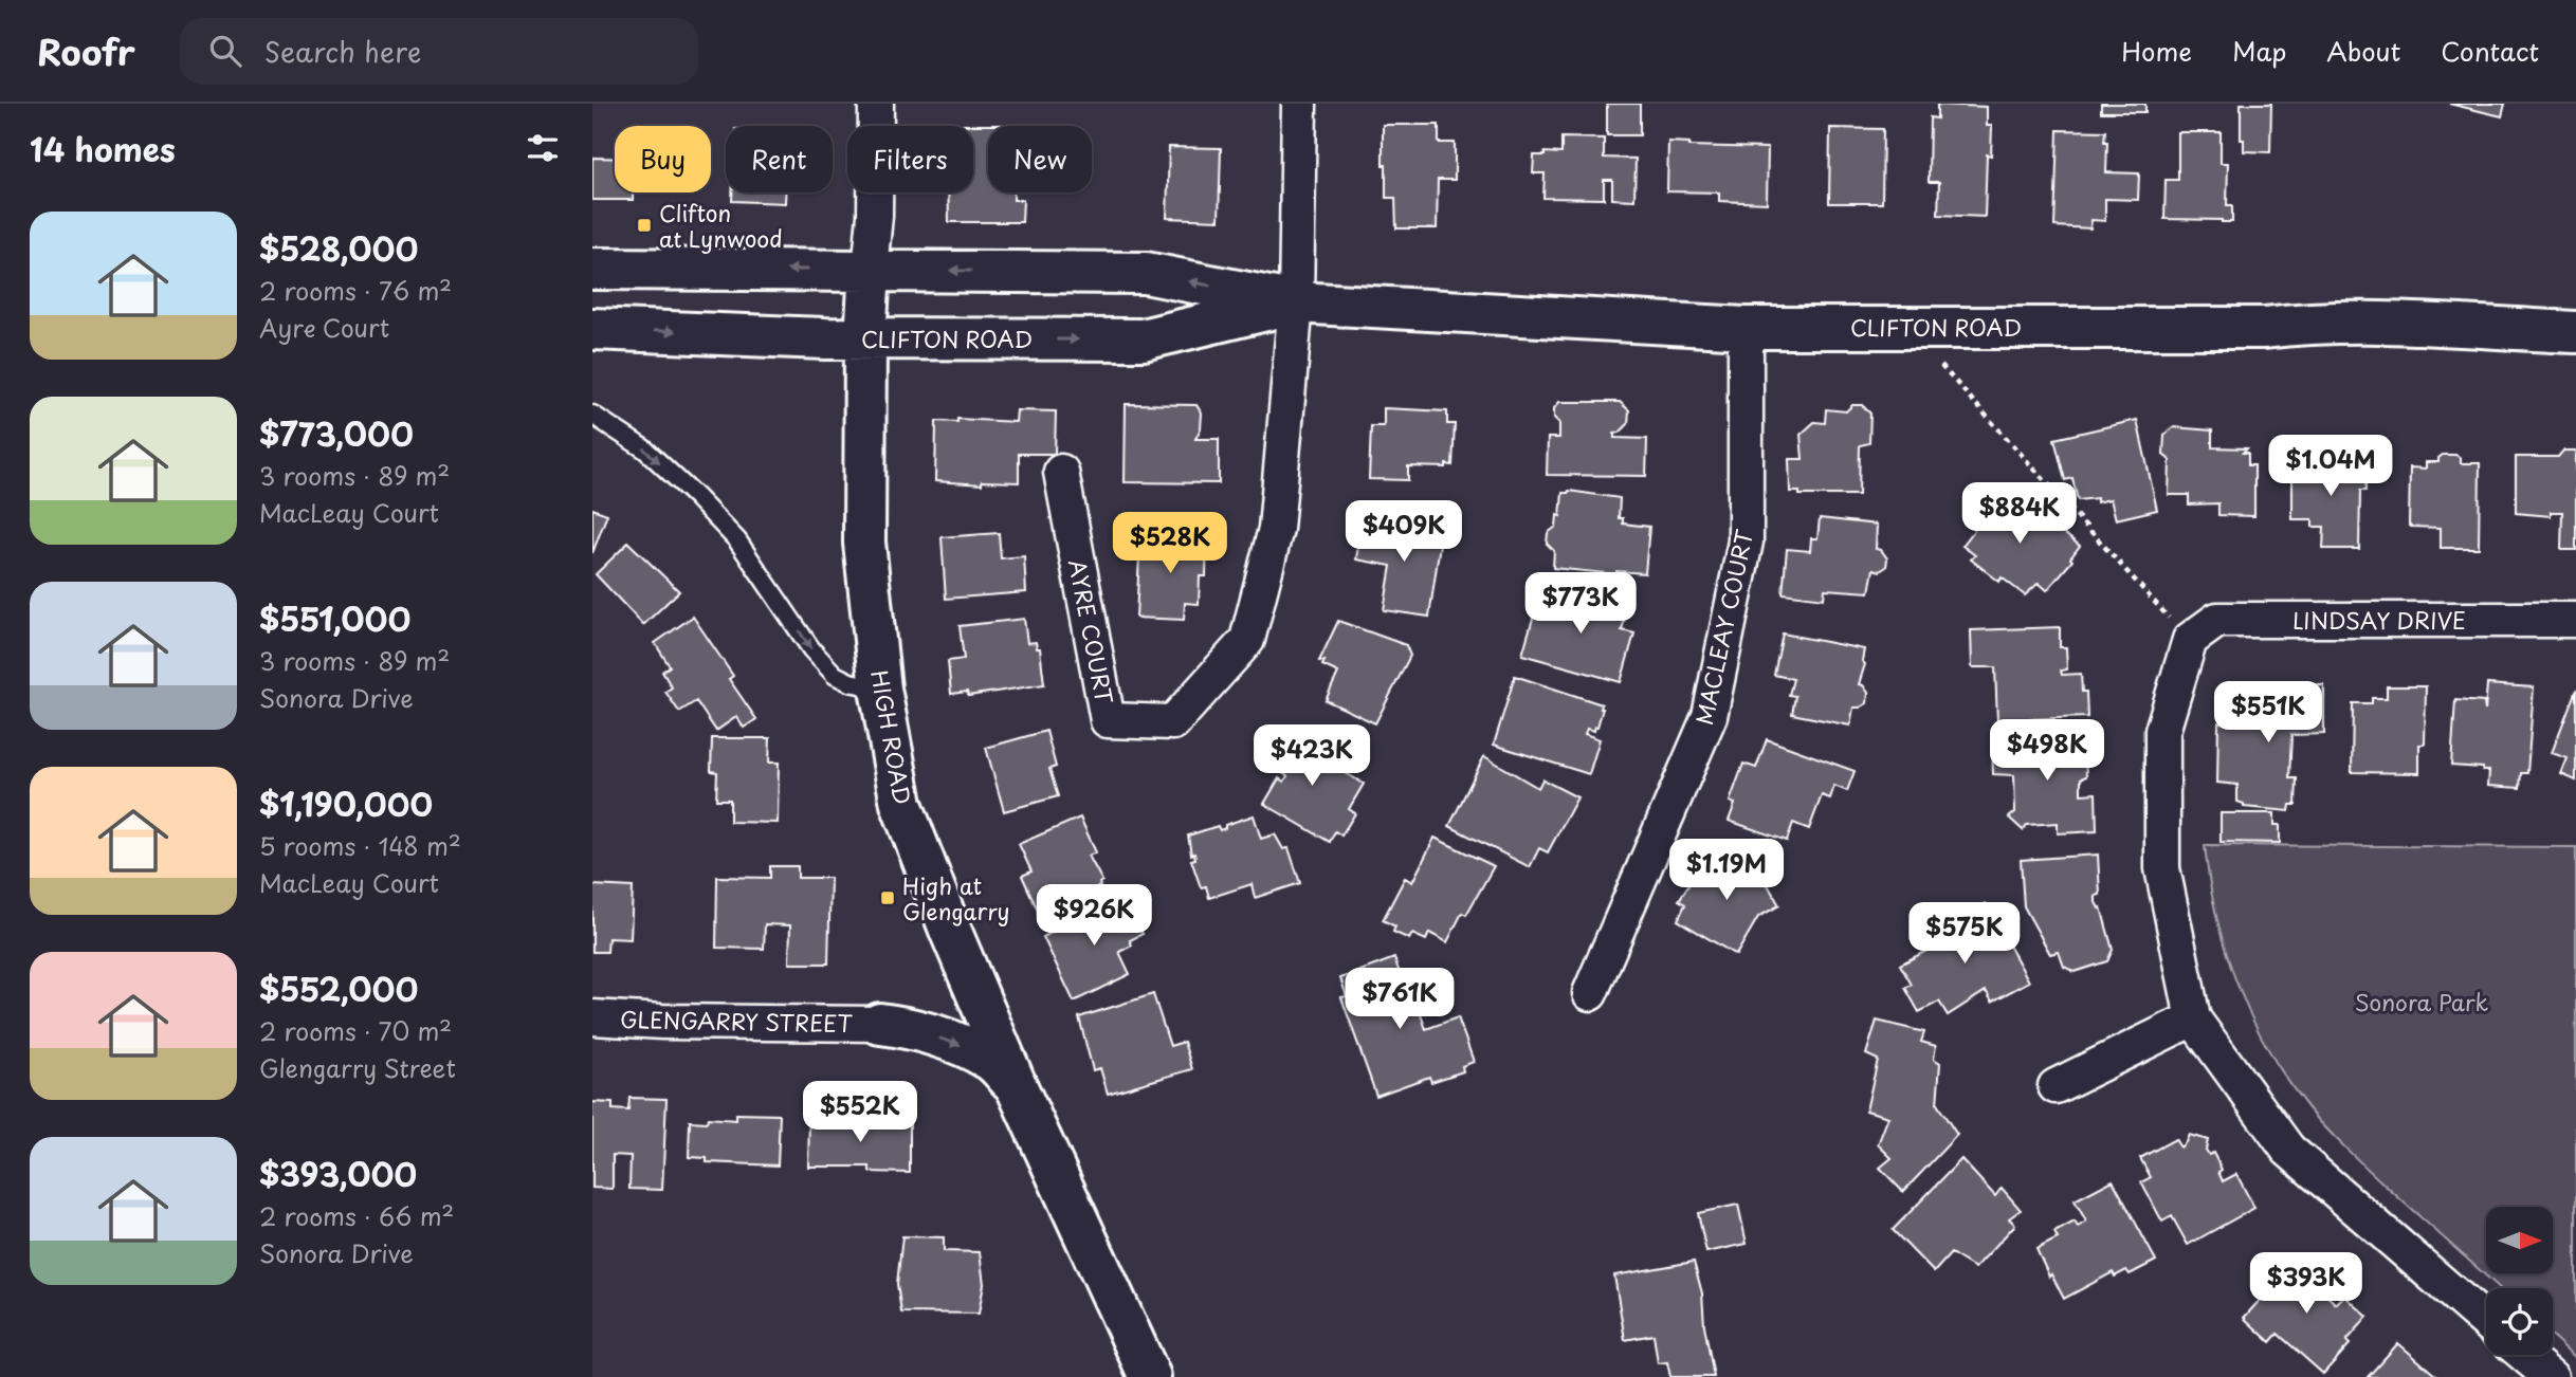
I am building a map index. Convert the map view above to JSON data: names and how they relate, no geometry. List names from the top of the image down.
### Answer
{
  "streets": {
    "main road": ["CLIFTON ROAD", "HIGH ROAD"],
    "street": [
      "LINDSAY DRIVE",
      "MACLEAY COURT",
      "AYRE COURT",
      "GLENGARRY STREET"
    ]
  },
  "crossings": [
    ["CLIFTON ROAD", "MACLEAY COURT"],
    ["CLIFTON ROAD", "AYRE COURT"],
    ["CLIFTON ROAD", "HIGH ROAD"]
  ],
  "parks": ["Sonora Park"],
  "places": {
    "transit": ["Clifton at Lynwood", "High at Glengarry"]
  },
  "north": "right",
  "page": {
    "header": "Roofr",
    "search": "Search here",
    "nav": [
      "Home",
      "Map",
      "About",
      "Contact"
    ],
    "heading": "14 homes",
    "chip": [
      "Buy",
      "Rent",
      "Filters",
      "New"
    ],
    "list": [
      {
        "name": "$528,000",
        "note": "2 rooms · 76 m² · Ayre Court"
      },
      {
        "name": "$773,000",
        "note": "3 rooms · 89 m² · MacLeay Court"
      },
      {
        "name": "$551,000",
        "note": "3 rooms · 89 m² · Sonora Drive"
      },
      {
        "name": "$1,190,000",
        "note": "5 rooms · 148 m² · MacLeay Court"
      },
      {
        "name": "$552,000",
        "note": "2 rooms · 70 m² · Glengarry Street"
      },
      {
        "name": "$393,000",
        "note": "2 rooms · 66 m² · Sonora Drive"
      }
    ],
    "price": [
      "$1.04M",
      "$884K",
      "$409K",
      "$528K",
      "$773K",
      "$551K",
      "$498K",
      "$423K",
      "$1.19M",
      "$926K",
      "$575K",
      "$761K",
      "$552K",
      "$393K"
    ]
  }
}
